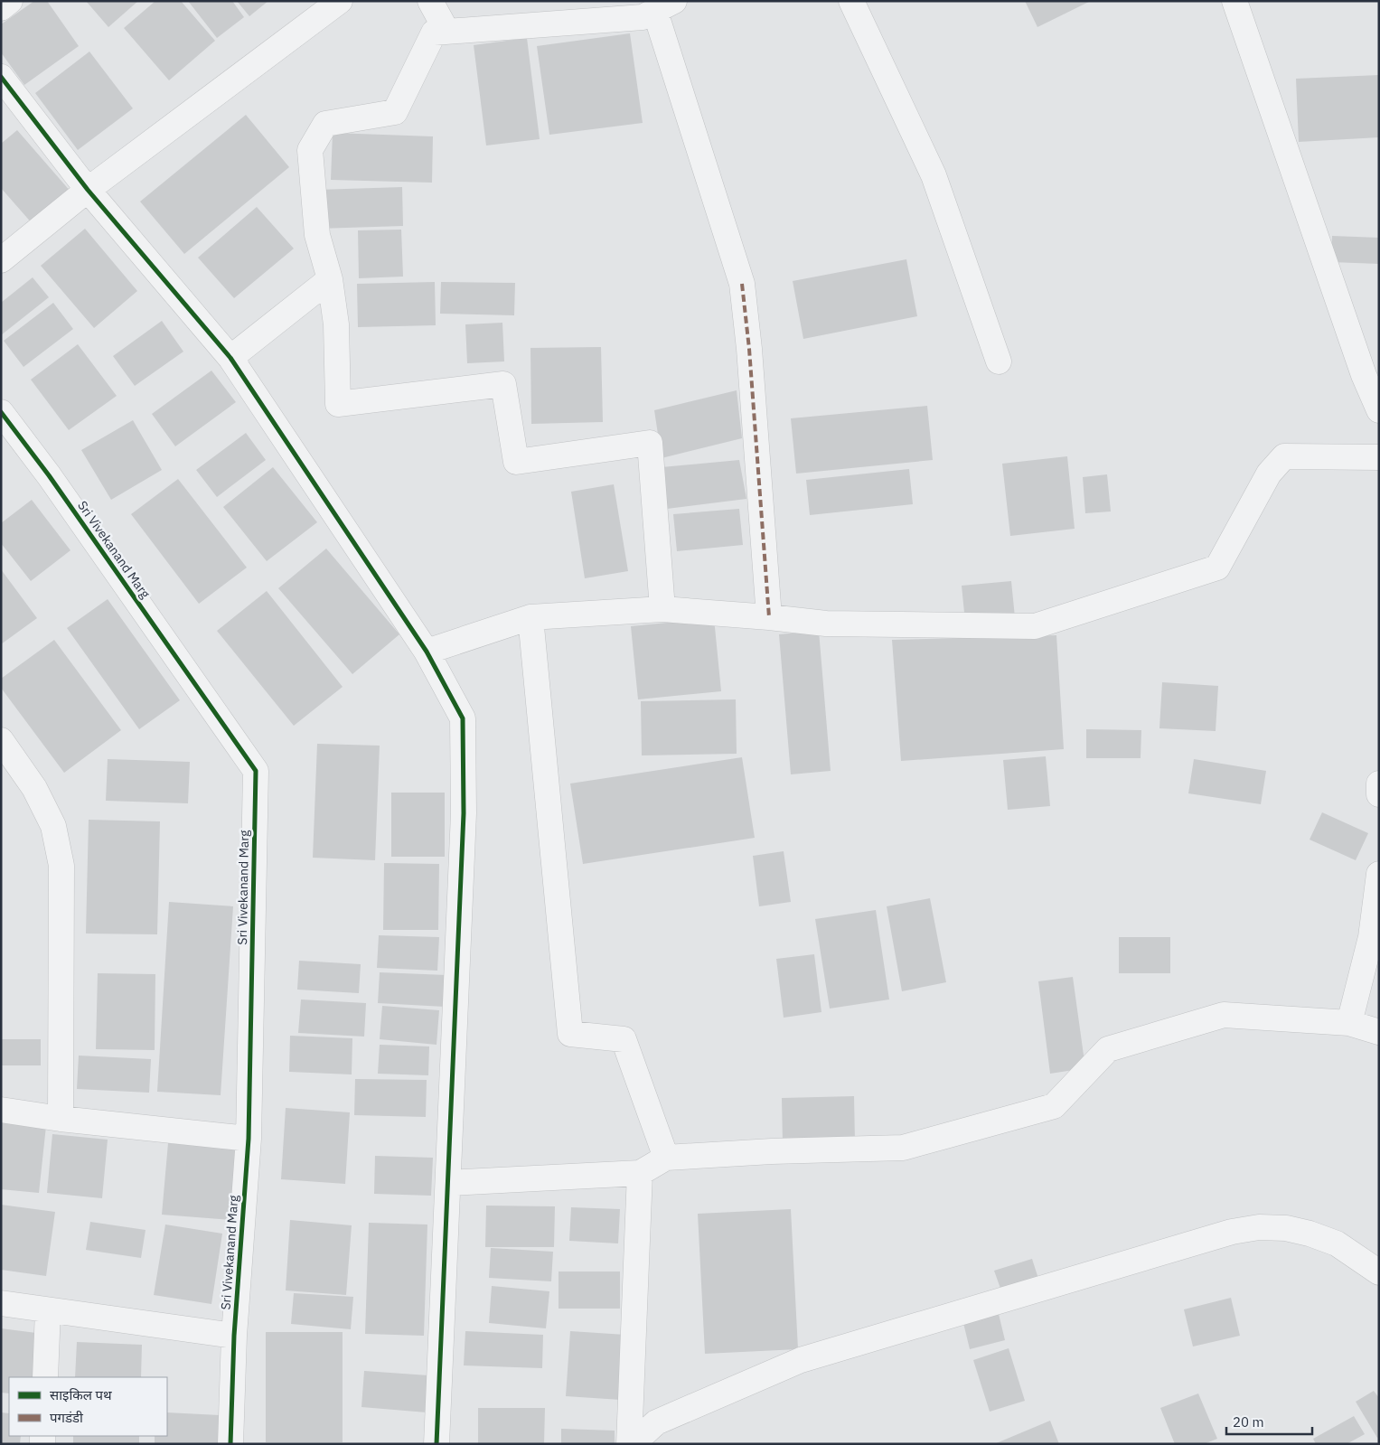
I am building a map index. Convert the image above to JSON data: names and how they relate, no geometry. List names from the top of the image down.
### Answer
{
  "streets": {
    "street": ["Sri Vivekanand Marg"]
  },
  "legend": ["साइकिल पथ", "पगडंडी"],
  "scale_bar": "20 m"
}
